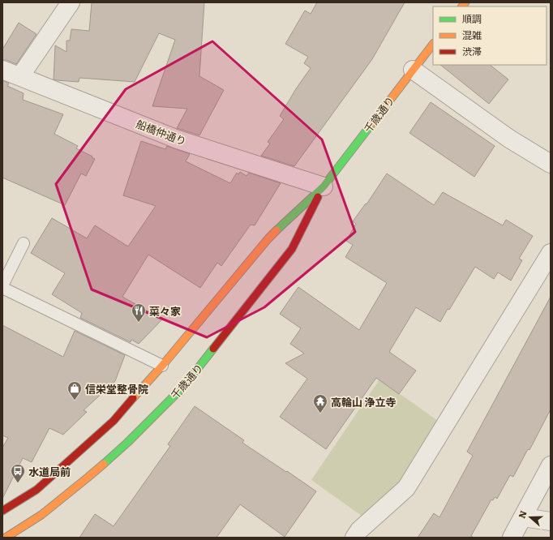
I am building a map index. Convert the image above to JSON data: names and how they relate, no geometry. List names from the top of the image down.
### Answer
{
  "streets": {
    "street": ["千歳通り", "船橋仲通り"]
  },
  "crossings": [
    ["千歳通り", "船橋仲通り"]
  ],
  "places": {
    "restaurant": ["菜々家"],
    "shop": ["信栄堂整骨院"],
    "temple": ["高輪山 浄立寺"],
    "bus stop": ["水道局前"]
  },
  "legend": ["順調", "混雑", "渋滞"],
  "north": "left"
}
